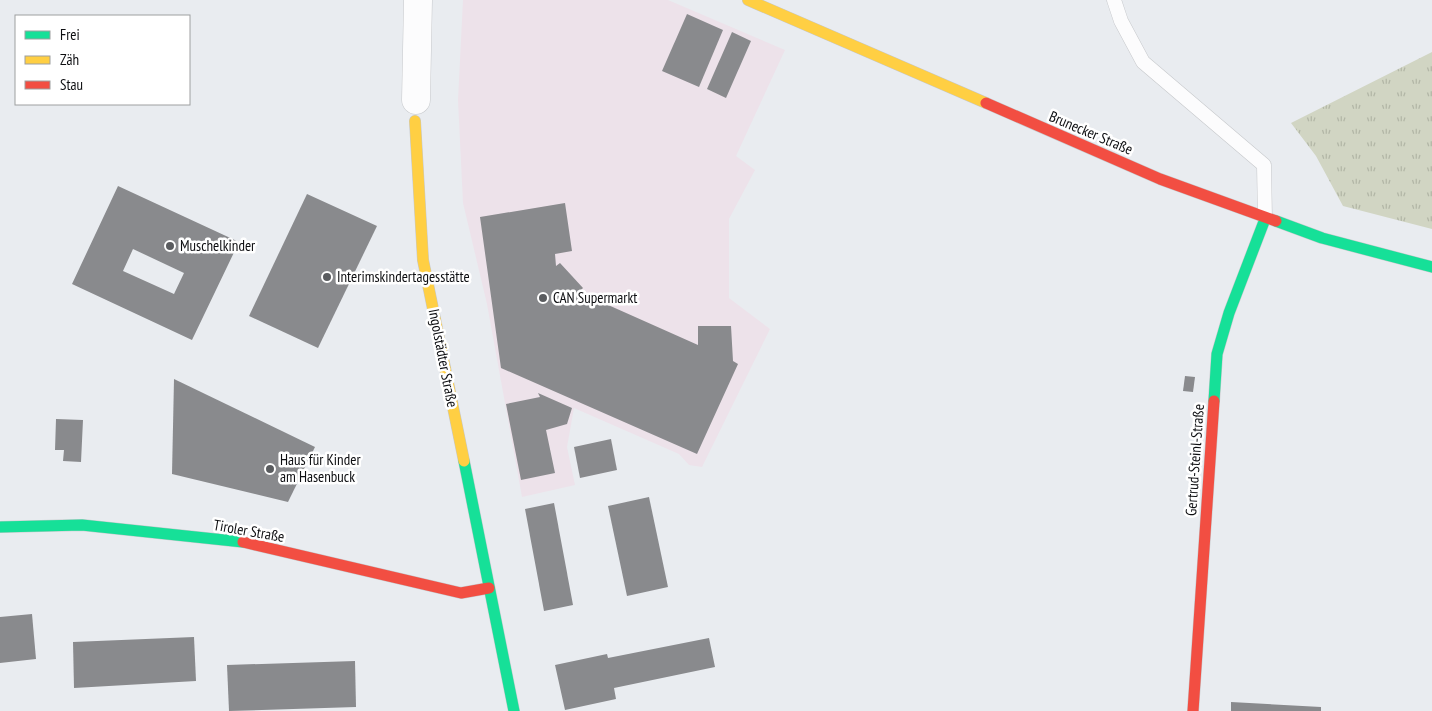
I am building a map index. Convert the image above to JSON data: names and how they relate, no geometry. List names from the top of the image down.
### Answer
{
  "streets": {
    "street": [
      "Brunecker Straße",
      "Ingolstädter Straße",
      "Gertrud-Steinl-Straße",
      "Tiroler Straße"
    ]
  },
  "crossings": [
    ["Brunecker Straße", "Gertrud-Steinl-Straße"],
    ["Ingolstädter Straße", "Tiroler Straße"]
  ],
  "places": [
    "Muschelkinder",
    "Interimskindertagesstätte",
    "CAN Supermarkt",
    "Haus für Kinder am Hasenbuck"
  ],
  "legend": ["Frei", "Zäh", "Stau"]
}
